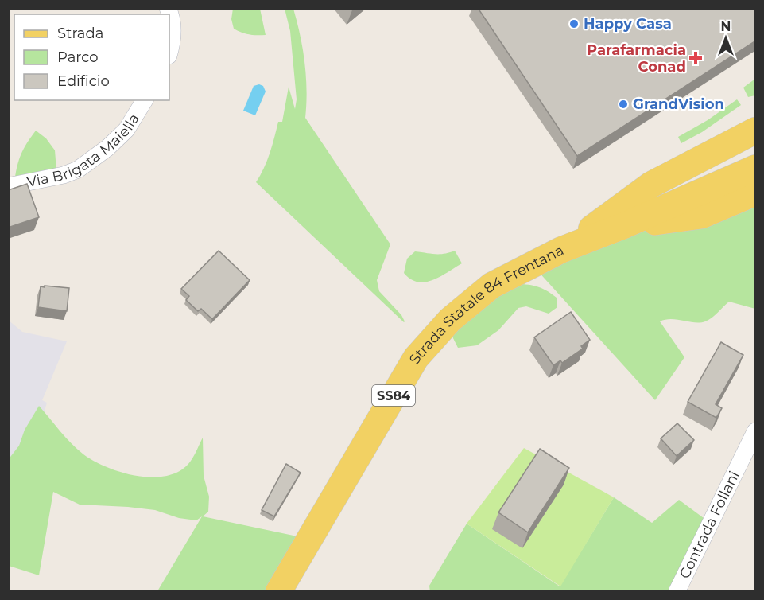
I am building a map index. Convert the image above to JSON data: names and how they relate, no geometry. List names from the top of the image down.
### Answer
{
  "streets": {
    "main road": ["Strada Statale 84 Frentana", "SS84"],
    "street": ["Via Brigata Maiella", "Contrada Follani"]
  },
  "places": {
    "other": ["Happy Casa", "GrandVision"],
    "health": ["Parafarmacia Conad"]
  },
  "legend": ["Strada", "Parco", "Edificio"],
  "north": "top"
}
